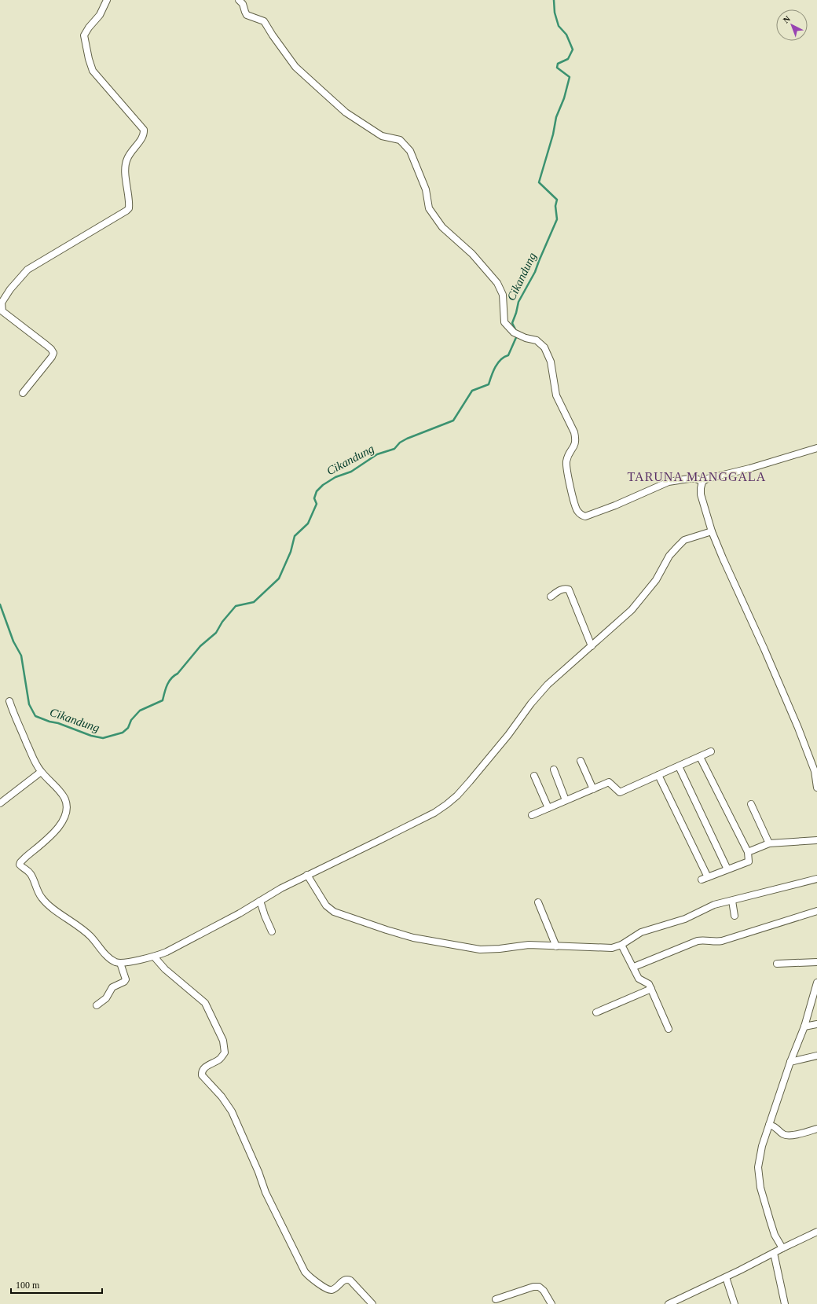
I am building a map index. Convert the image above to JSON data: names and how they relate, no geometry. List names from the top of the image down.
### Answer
{
  "districts": ["TARUNA MANGGALA"],
  "water": ["Cikandung"],
  "scale_bar": "100 m",
  "north": "top left"
}
